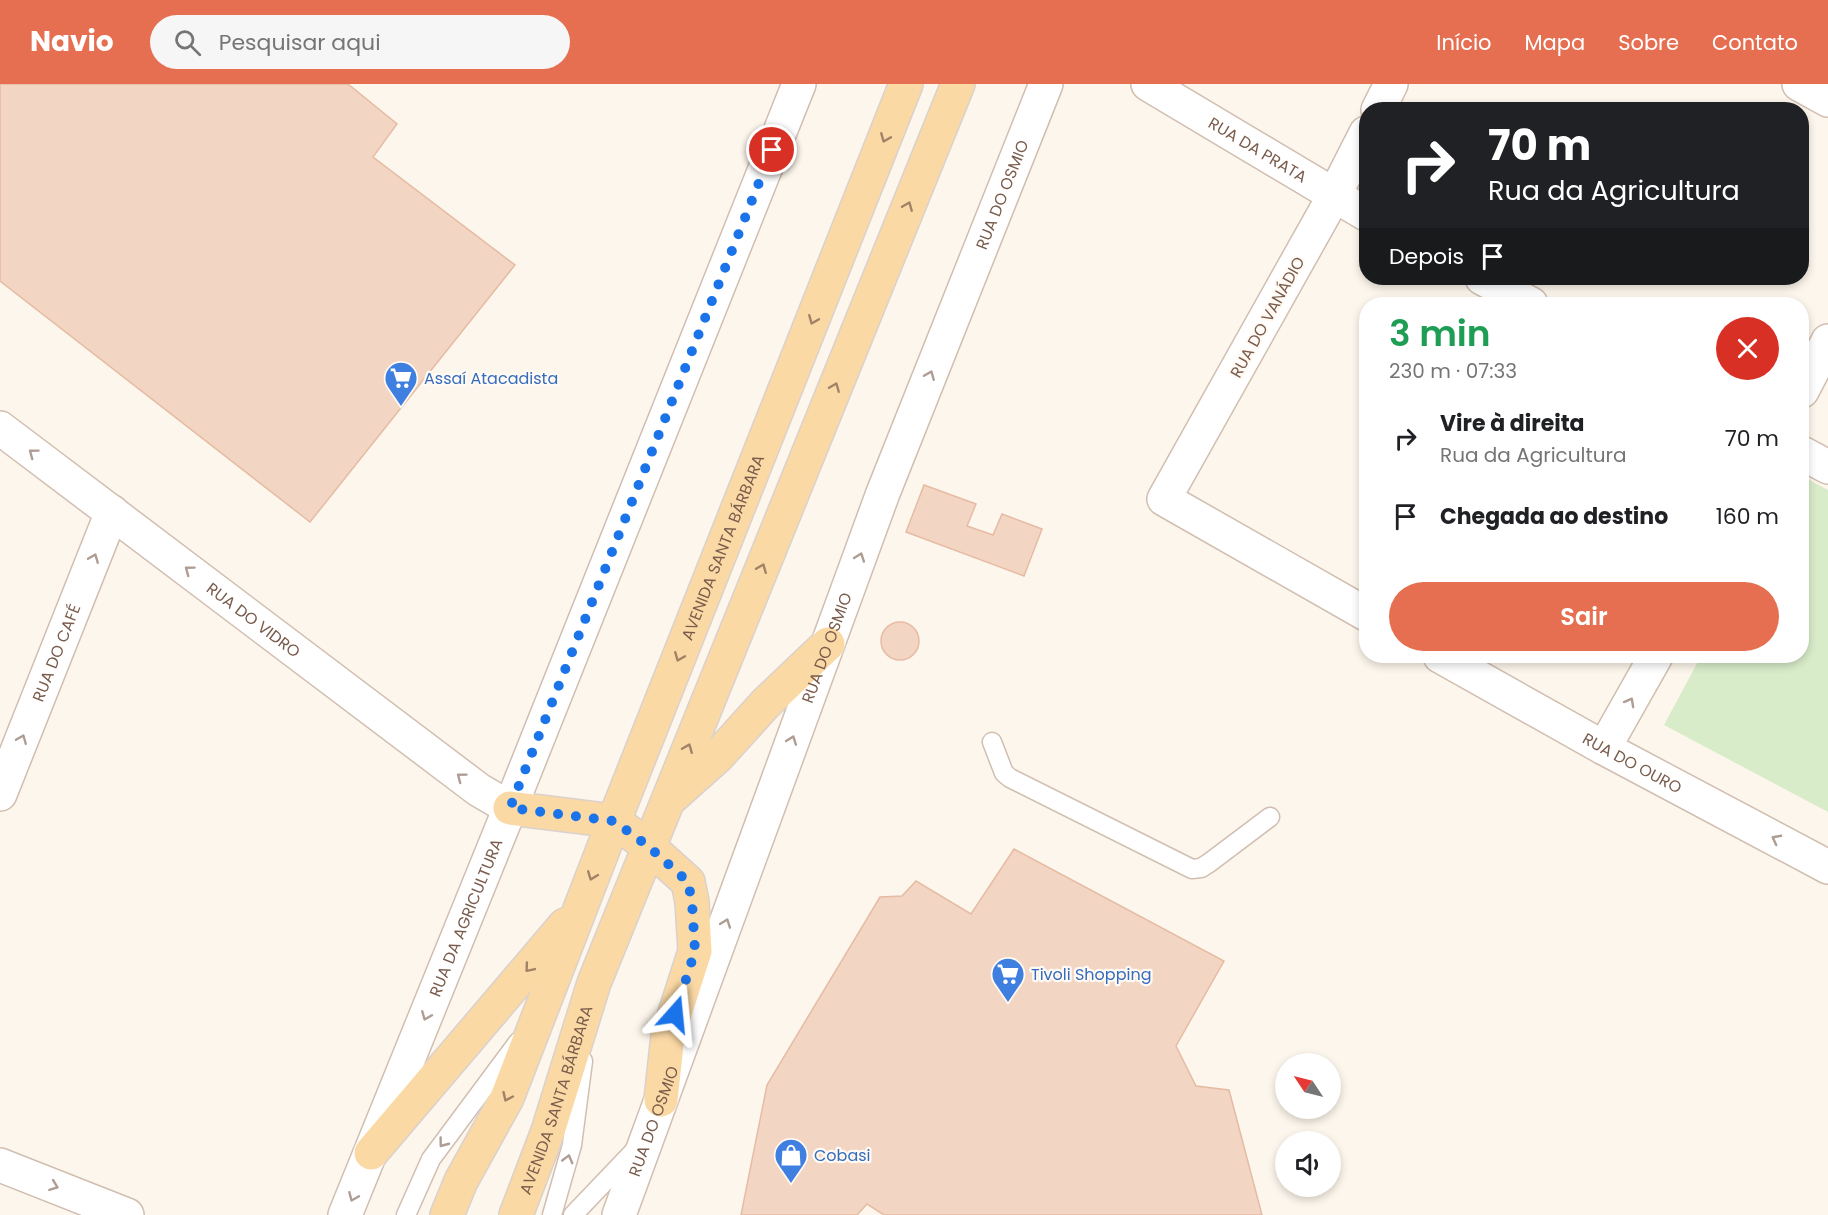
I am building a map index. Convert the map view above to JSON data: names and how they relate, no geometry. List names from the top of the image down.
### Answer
{
  "streets": {
    "main road": ["AVENIDA SANTA BÁRBARA"],
    "street": [
      "RUA DA PRATA",
      "RUA DO OSMIO",
      "RUA DO VANÁDIO",
      "RUA DO VIDRO",
      "RUA DO CAFÉ",
      "RUA DO OURO",
      "RUA DA AGRICULTURA"
    ]
  },
  "crossings": [
    ["RUA DA PRATA", "RUA DO VANÁDIO"],
    ["RUA DO VIDRO", "RUA DO CAFÉ"],
    ["RUA DO VIDRO", "RUA DA AGRICULTURA"]
  ],
  "one_way": [
    "RUA DO OSMIO",
    "RUA DO VIDRO",
    "RUA DO CAFÉ",
    "RUA DO OURO",
    "RUA DA AGRICULTURA"
  ],
  "places": {
    "supermarket": ["Assaí Atacadista", "Tivoli Shopping"],
    "shop": ["Cobasi"]
  },
  "north": "top left",
  "page": {
    "header": "Navio",
    "search": "Pesquisar aqui",
    "nav": [
      "Início",
      "Mapa",
      "Sobre",
      "Contato"
    ],
    "turn": ["70 m", "Rua da Agricultura"],
    "then": "Depois",
    "heading": ["3 min", "230 m · 07:33"],
    "list": [
      {
        "name": "Vire à direita",
        "note": "Rua da Agricultura",
        "value": "70 m"
      },
      {
        "name": "Chegada ao destino",
        "value": "160 m"
      }
    ],
    "buttons": "Sair"
  }
}
